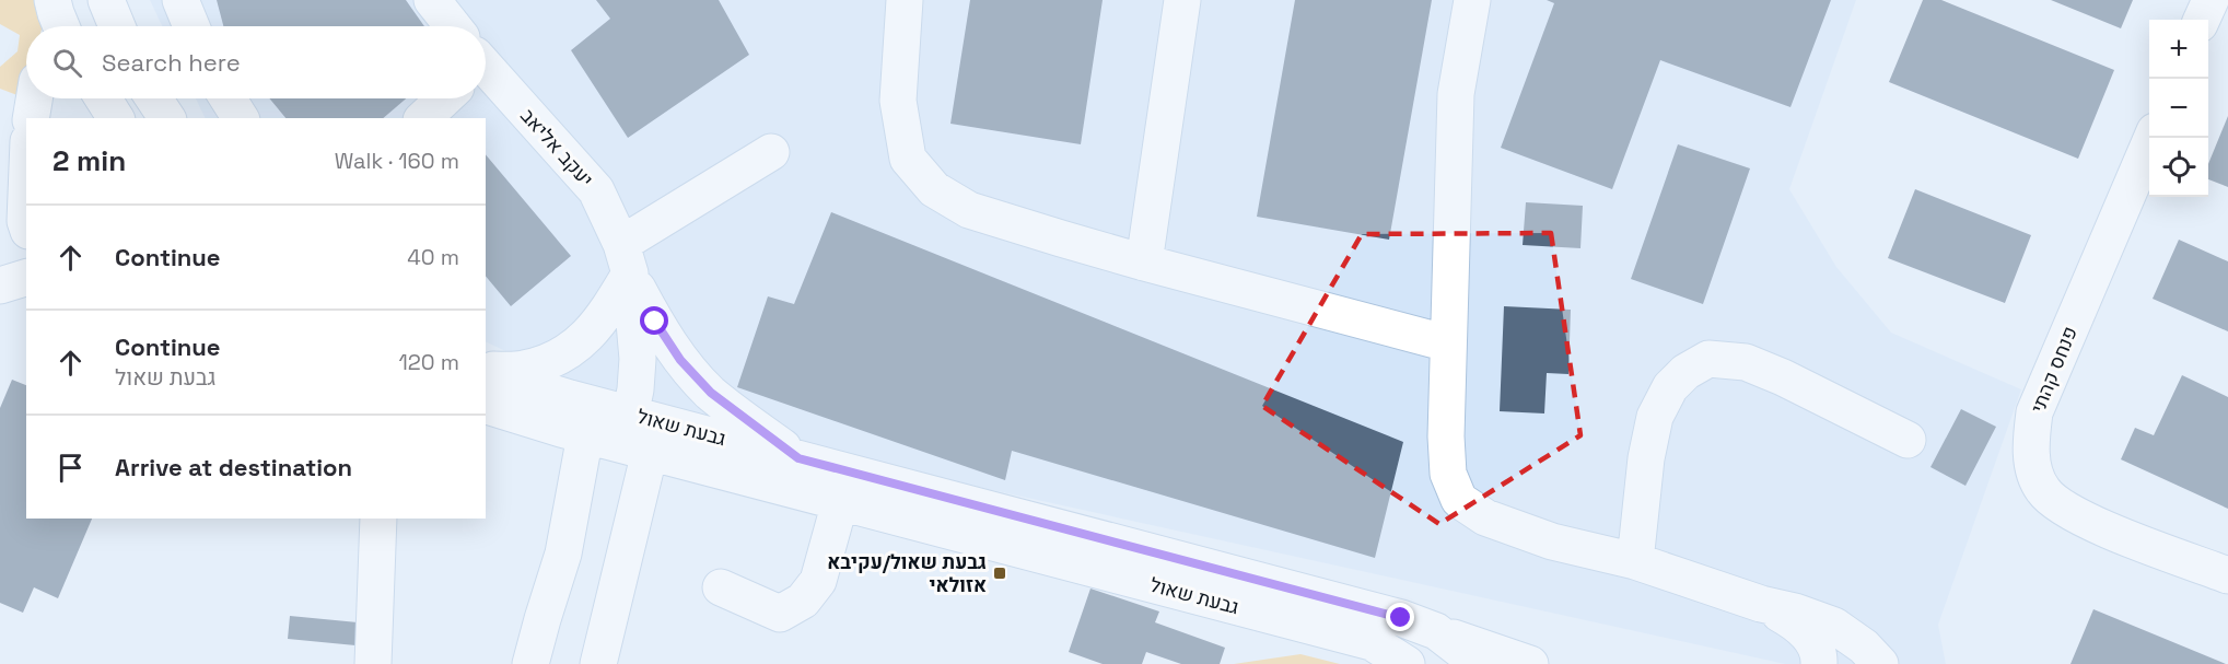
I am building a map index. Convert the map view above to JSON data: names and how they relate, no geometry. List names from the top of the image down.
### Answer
{
  "streets": {
    "street": ["יעקב אליאב", "פנחס קהתי", "גבעת שאול"]
  },
  "crossings": [
    ["יעקב אליאב", "גבעת שאול"]
  ],
  "places": {
    "transit": ["גבעת שאול/עקיבא אזולאי"]
  },
  "page": {
    "map_buttons": ["+", "−"],
    "search": "Search here",
    "heading": ["2 min", "Walk · 160 m"],
    "list": [
      ["Continue", "40 m"],
      ["Continue", "גבעת שאול", "120 m"],
      "Arrive at destination"
    ]
  }
}
